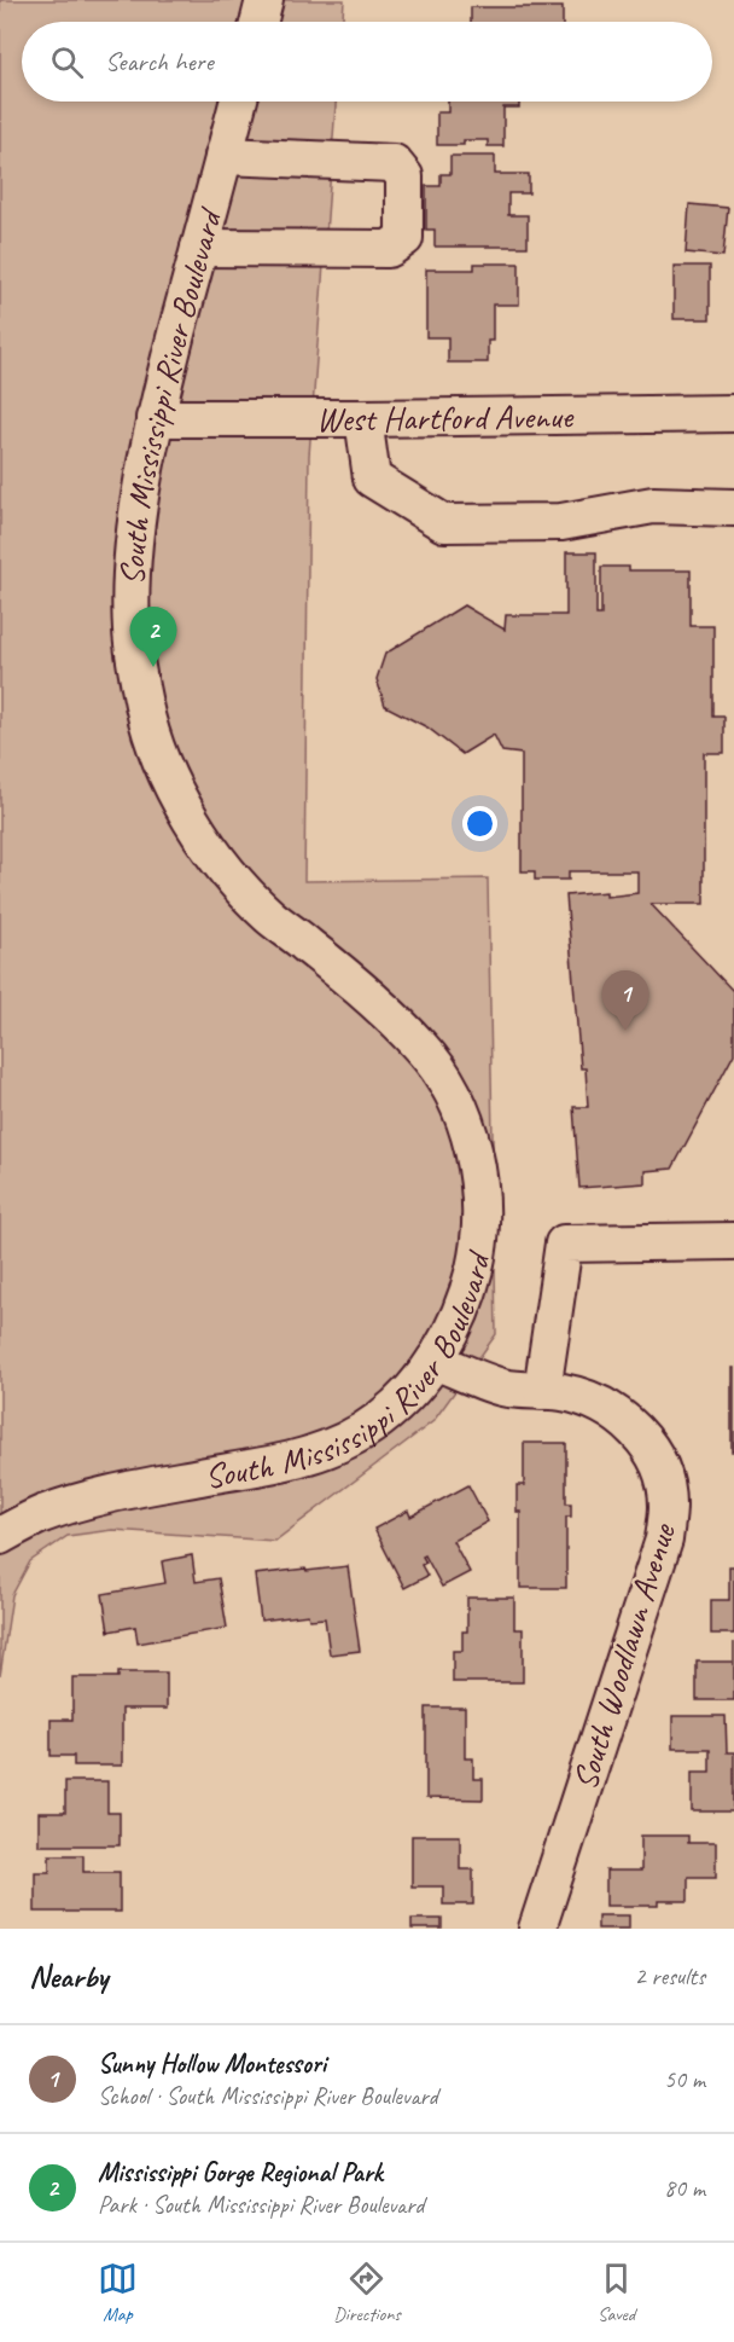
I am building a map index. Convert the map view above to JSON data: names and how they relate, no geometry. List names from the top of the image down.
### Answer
{
  "streets": {
    "street": ["South Mississippi River Boulevard", "West Hartford Avenue", "South Woodlawn Avenue"]
  },
  "crossings": [
    ["South Mississippi River Boulevard", "West Hartford Avenue"],
    ["South Mississippi River Boulevard", "South Woodlawn Avenue"]
  ],
  "page": {
    "search": "Search here",
    "pins": ["2", "1"],
    "heading": ["Nearby", "2 results"],
    "list": [
      {
        "mark": "1",
        "name": "Sunny Hollow Montessori",
        "note": "School · South Mississippi River Boulevard",
        "value": "50 m"
      },
      {
        "mark": "2",
        "name": "Mississippi Gorge Regional Park",
        "note": "Park · South Mississippi River Boulevard",
        "value": "80 m"
      }
    ],
    "nav": ["Map", "Directions", "Saved"]
  }
}
